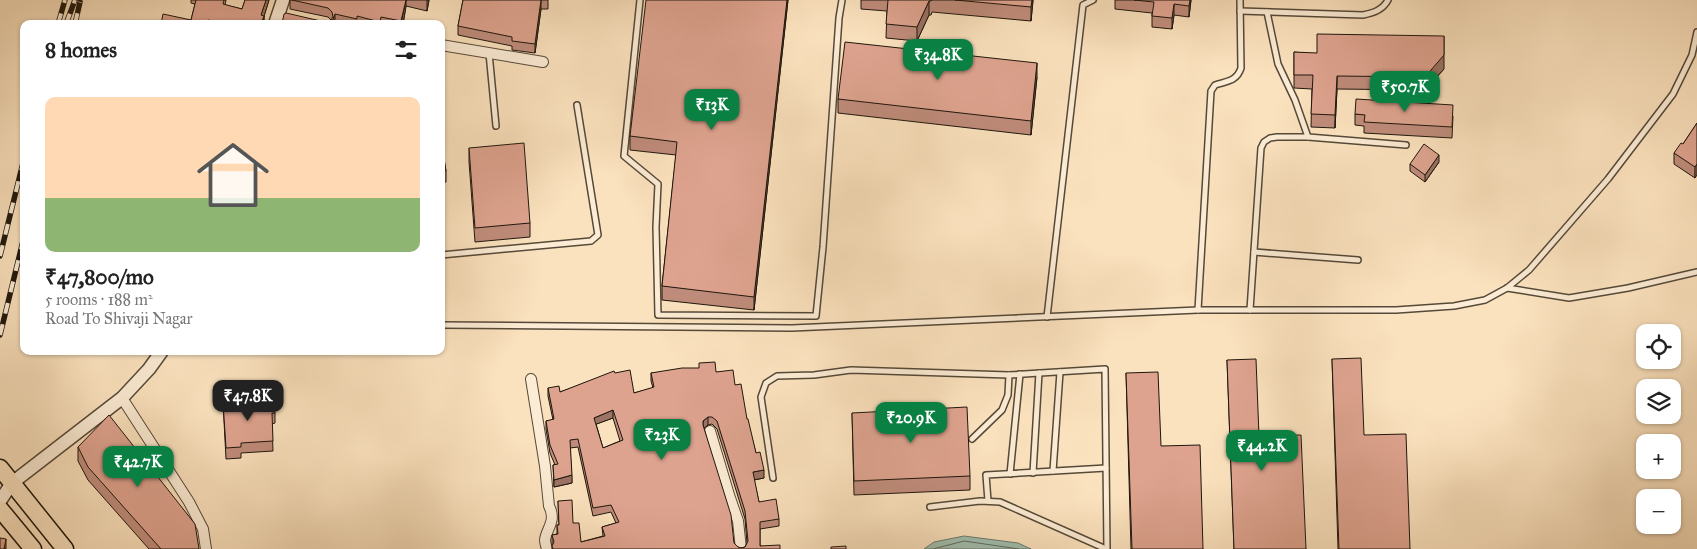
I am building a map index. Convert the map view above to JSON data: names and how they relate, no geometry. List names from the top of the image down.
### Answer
{
  "page": {
    "heading": "8 homes",
    "price": [
      "₹34.8K",
      "₹50.7K",
      "₹13K",
      "₹47.8K",
      "₹20.9K",
      "₹23K",
      "₹44.2K",
      "₹42.7K"
    ],
    "list": [
      {
        "name": "₹47,800/mo",
        "note": "5 rooms · 188 m² · Road To Shivaji Nagar"
      }
    ],
    "map_buttons": ["+", "−"]
  }
}
